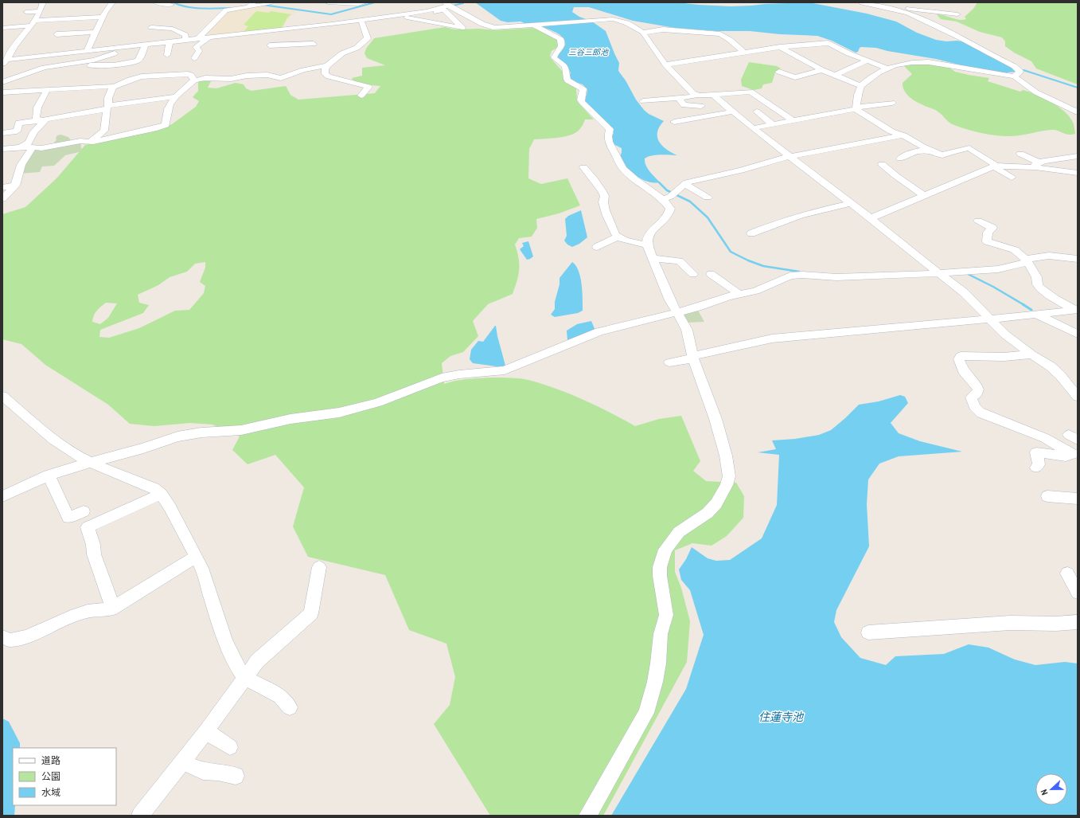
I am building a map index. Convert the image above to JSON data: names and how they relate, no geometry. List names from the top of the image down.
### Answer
{
  "water": ["三谷三郎池", "住蓮寺池"],
  "legend": ["道路", "公園", "水域"],
  "north": "left"
}
